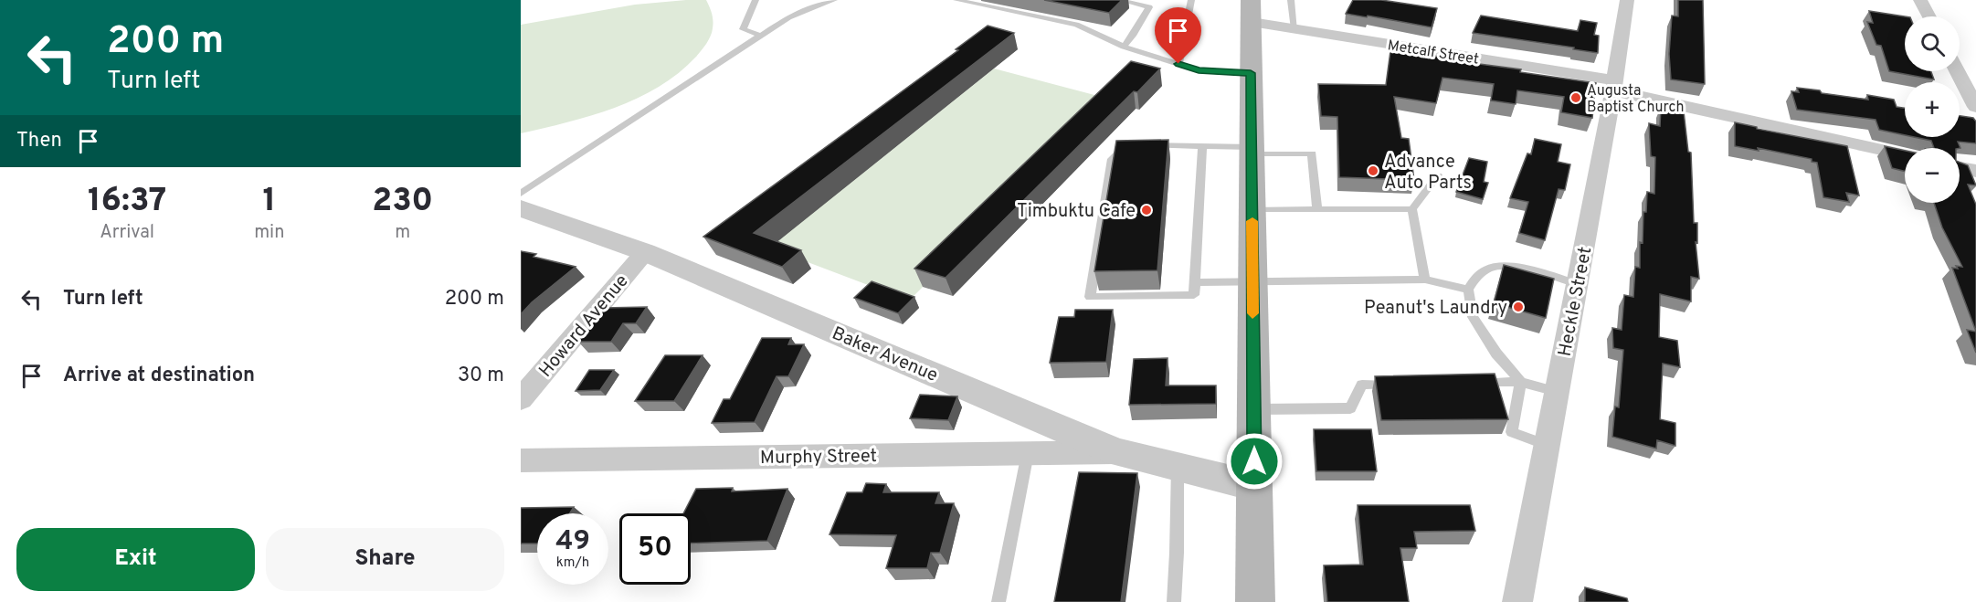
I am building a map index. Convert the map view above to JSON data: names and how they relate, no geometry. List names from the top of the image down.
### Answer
{
  "streets": {
    "street": [
      "Metcalf Street",
      "Heckle Street",
      "Howard Avenue",
      "Baker Avenue",
      "Murphy Street"
    ]
  },
  "crossings": [
    ["Metcalf Street", "Heckle Street"],
    ["Howard Avenue", "Baker Avenue"],
    ["Baker Avenue", "Murphy Street"]
  ],
  "places": [
    "Augusta Baptist Church",
    "Advance Auto Parts",
    "Timbuktu Cafe",
    "Peanut's Laundry"
  ],
  "page": {
    "turn": ["200 m", "Turn left"],
    "map_buttons": ["+", "−"],
    "then": "Then",
    "eta": [
      "16:37",
      "Arrival",
      "1",
      "min",
      "230",
      "m"
    ],
    "list": [
      {
        "name": "Turn left",
        "value": "200 m"
      },
      {
        "name": "Arrive at destination",
        "value": "30 m"
      }
    ],
    "speed": "49 km/h",
    "limit": "50",
    "buttons": ["Exit", "Share"]
  }
}
